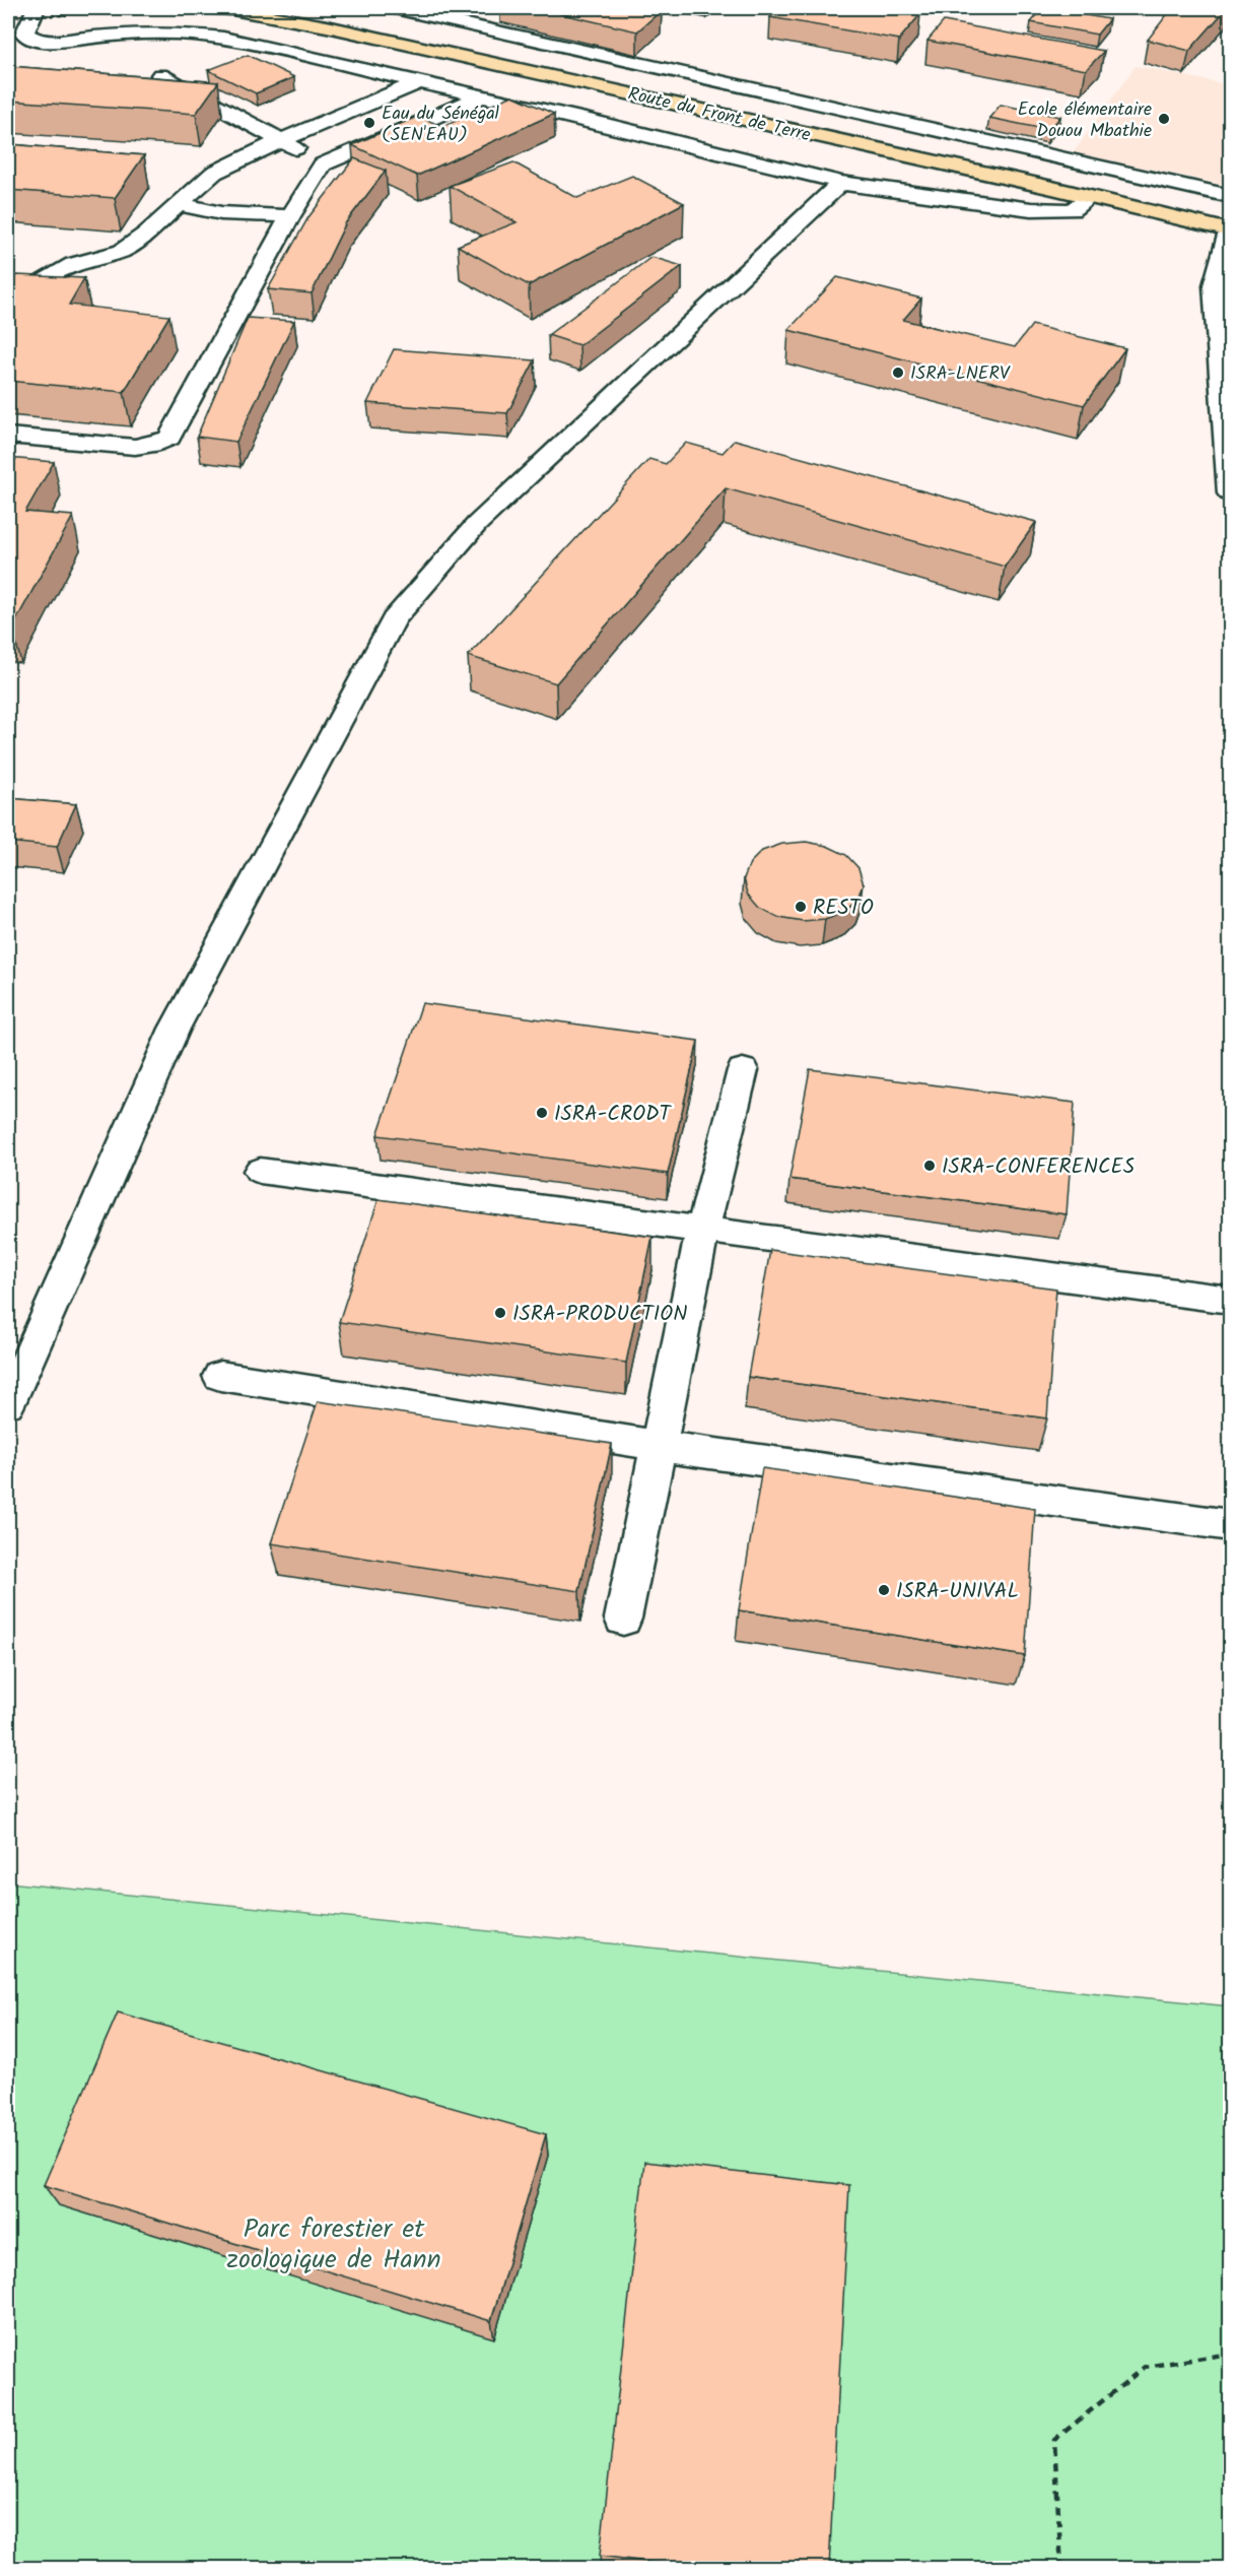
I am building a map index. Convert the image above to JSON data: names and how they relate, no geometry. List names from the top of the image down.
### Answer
{
  "streets": {
    "main road": ["Route du Front de Terre"]
  },
  "parks": ["Parc forestier et zoologique de Hann"],
  "places": [
    "Ecole élémentaire Douou Mbathie",
    "Eau du Sénégal (SEN'EAU)",
    "ISRA-LNERV",
    "RESTO",
    "ISRA-CRODT",
    "ISRA-CONFERENCES",
    "ISRA-PRODUCTION",
    "ISRA-UNIVAL"
  ]
}
